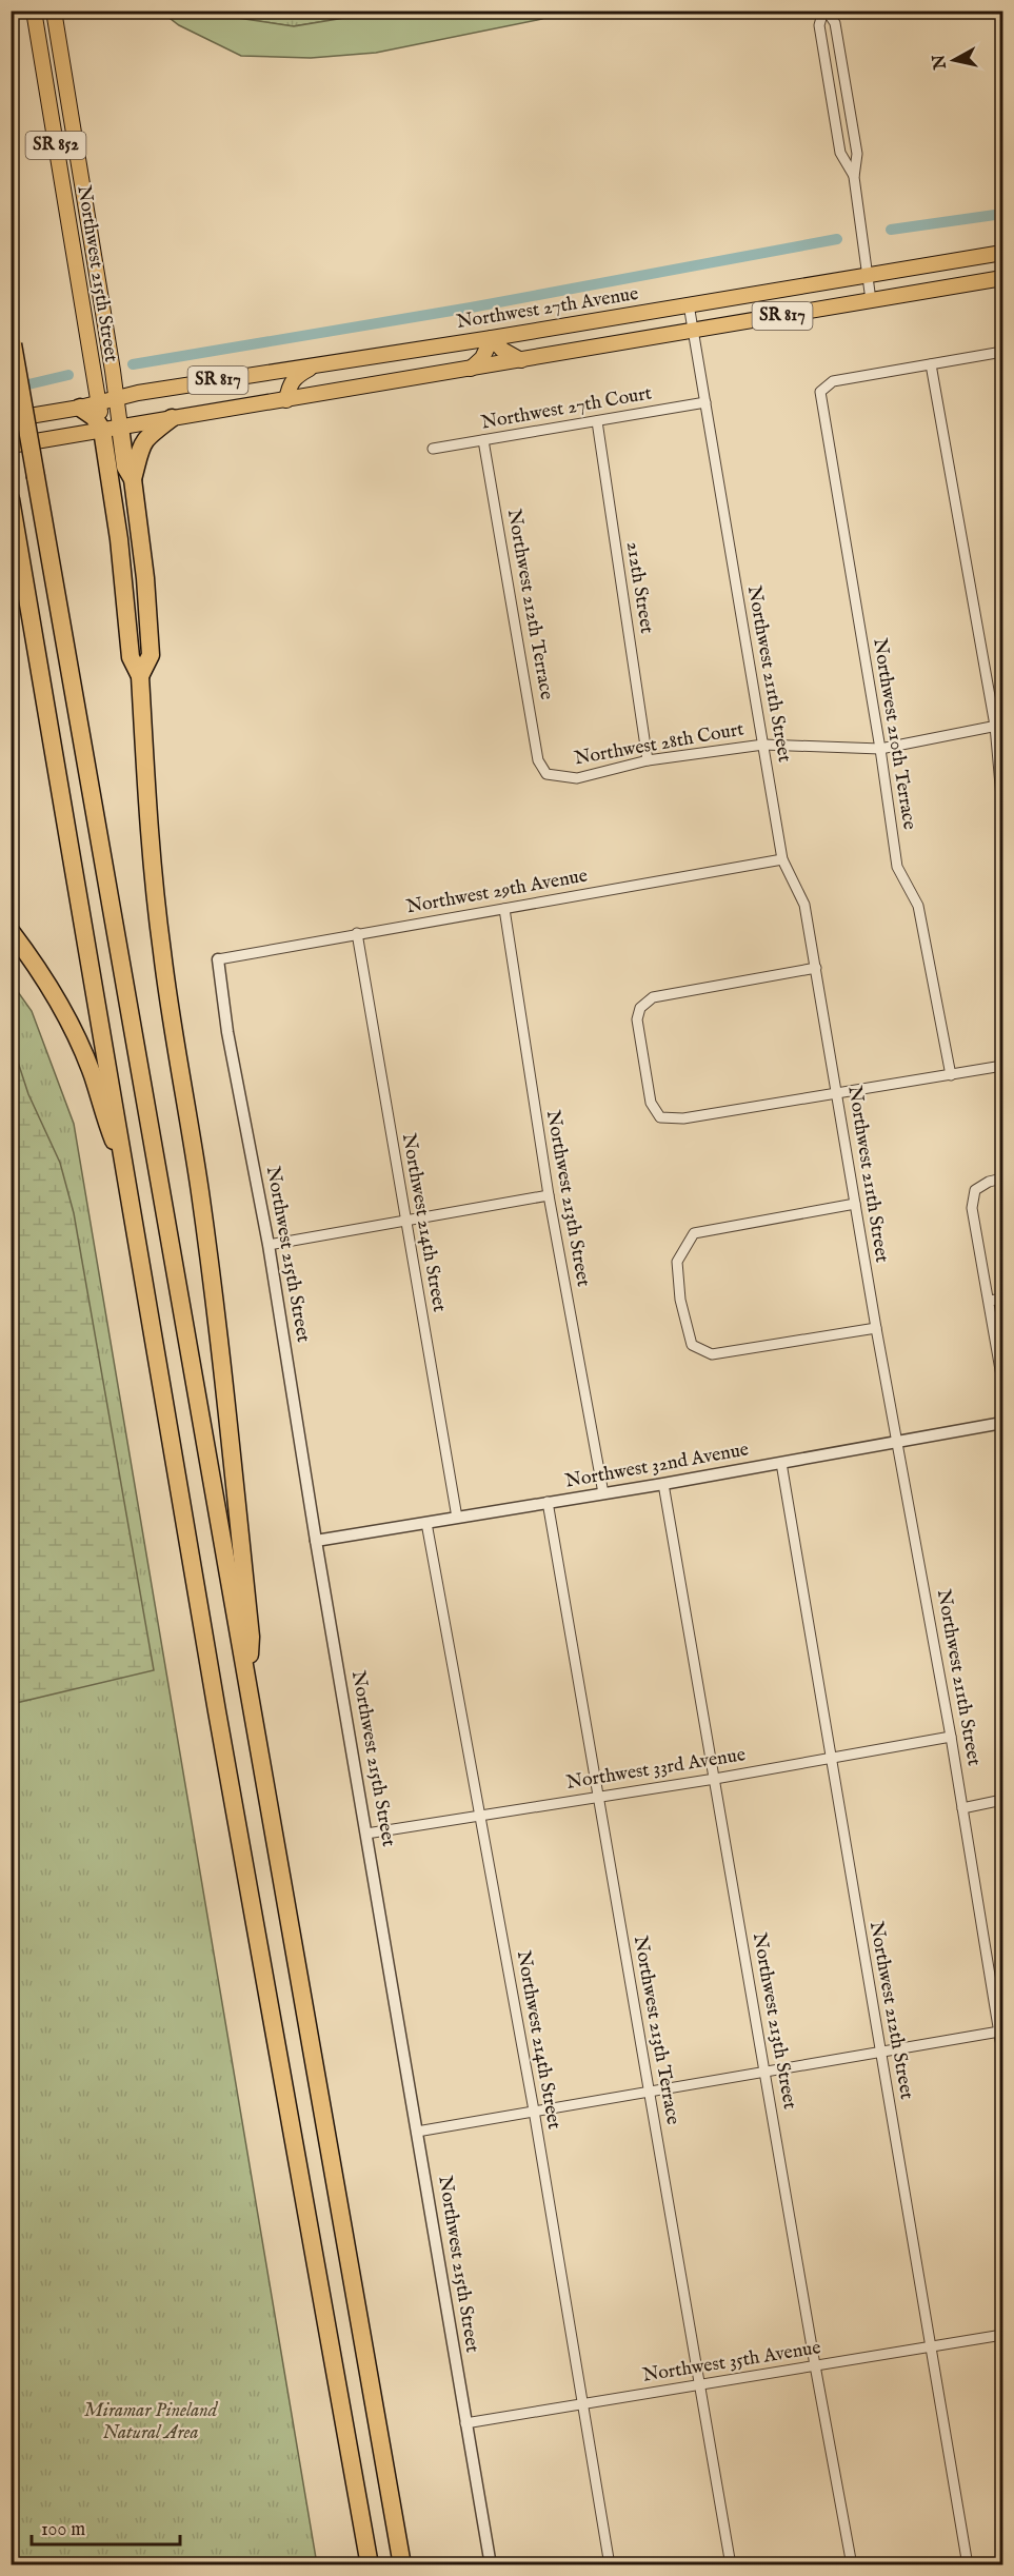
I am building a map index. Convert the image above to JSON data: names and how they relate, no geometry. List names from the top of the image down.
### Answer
{
  "streets": {
    "main road": [
      "SR 852",
      "Northwest 215th Street",
      "Northwest 27th Avenue",
      "SR 817"
    ],
    "street": [
      "Northwest 27th Court",
      "212th Street",
      "Northwest 212th Terrace",
      "Northwest 211th Street",
      "Northwest 210th Terrace",
      "Northwest 28th Court",
      "Northwest 29th Avenue",
      "Northwest 213th Street",
      "Northwest 214th Street",
      "Northwest 32nd Avenue",
      "Northwest 33rd Avenue",
      "Northwest 212th Street",
      "Northwest 213th Terrace",
      "Northwest 35th Avenue"
    ]
  },
  "crossings": [
    ["Northwest 215th Street", "Northwest 27th Avenue"],
    ["Northwest 215th Street", "SR 817"],
    ["Northwest 215th Street", "Northwest 29th Avenue"],
    ["Northwest 215th Street", "Northwest 32nd Avenue"],
    ["Northwest 215th Street", "Northwest 33rd Avenue"],
    ["Northwest 215th Street", "Northwest 35th Avenue"],
    ["Northwest 27th Avenue", "SR 817"],
    ["Northwest 27th Avenue", "Northwest 211th Street"],
    ["SR 817", "Northwest 211th Street"],
    ["Northwest 27th Court", "212th Street"],
    ["Northwest 27th Court", "Northwest 212th Terrace"],
    ["Northwest 27th Court", "Northwest 211th Street"],
    ["212th Street", "Northwest 28th Court"],
    ["Northwest 212th Terrace", "Northwest 28th Court"],
    ["Northwest 211th Street", "Northwest 28th Court"],
    ["Northwest 211th Street", "Northwest 29th Avenue"],
    ["Northwest 211th Street", "Northwest 32nd Avenue"],
    ["Northwest 211th Street", "Northwest 33rd Avenue"],
    ["Northwest 210th Terrace", "Northwest 28th Court"],
    ["Northwest 29th Avenue", "Northwest 213th Street"],
    ["Northwest 29th Avenue", "Northwest 214th Street"],
    ["Northwest 213th Street", "Northwest 32nd Avenue"],
    ["Northwest 213th Street", "Northwest 33rd Avenue"],
    ["Northwest 213th Street", "Northwest 35th Avenue"],
    ["Northwest 214th Street", "Northwest 32nd Avenue"],
    ["Northwest 214th Street", "Northwest 33rd Avenue"],
    ["Northwest 214th Street", "Northwest 35th Avenue"],
    ["Northwest 32nd Avenue", "Northwest 212th Street"],
    ["Northwest 32nd Avenue", "Northwest 213th Terrace"],
    ["Northwest 33rd Avenue", "Northwest 212th Street"],
    ["Northwest 33rd Avenue", "Northwest 213th Terrace"],
    ["Northwest 212th Street", "Northwest 35th Avenue"],
    ["Northwest 213th Terrace", "Northwest 35th Avenue"]
  ],
  "parks": ["Miramar Pineland Natural Area"],
  "scale_bar": "100 m",
  "north": "left"
}
